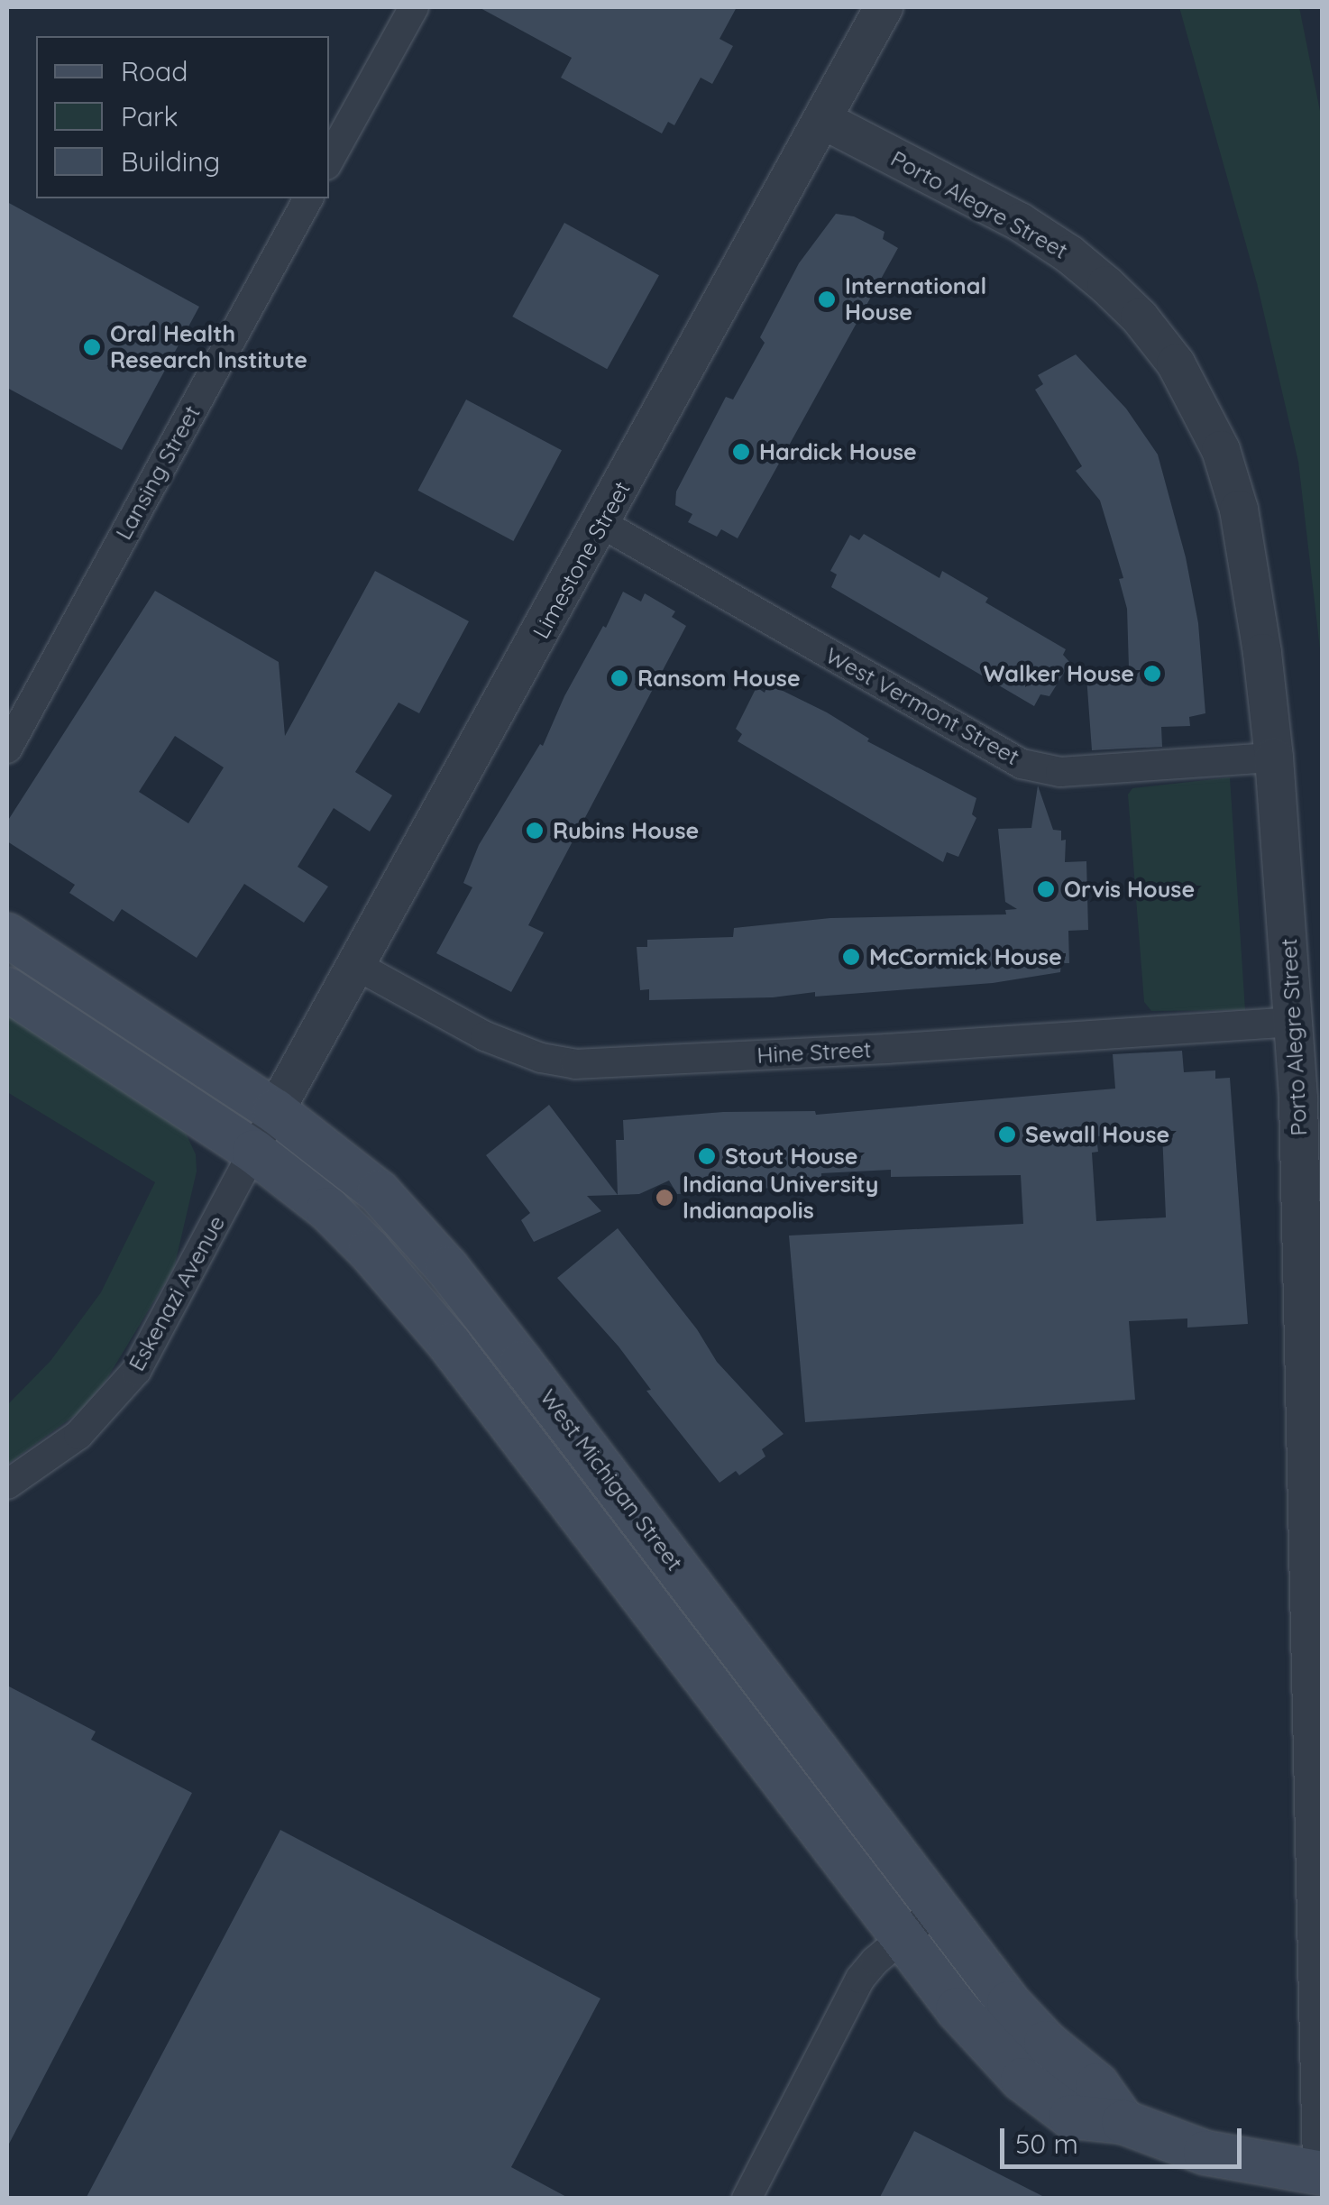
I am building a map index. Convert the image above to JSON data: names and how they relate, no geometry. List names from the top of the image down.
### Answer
{
  "streets": {
    "main road": ["West Michigan Street"],
    "street": [
      "Porto Alegre Street",
      "Lansing Street",
      "Limestone Street",
      "West Vermont Street",
      "Hine Street",
      "Eskenazi Avenue"
    ]
  },
  "crossings": [
    ["Porto Alegre Street", "Limestone Street"],
    ["Porto Alegre Street", "West Vermont Street"],
    ["Porto Alegre Street", "Hine Street"],
    ["Limestone Street", "West Vermont Street"],
    ["Limestone Street", "Hine Street"],
    ["Limestone Street", "Eskenazi Avenue"],
    ["Limestone Street", "West Michigan Street"],
    ["Eskenazi Avenue", "West Michigan Street"]
  ],
  "places": [
    "International House",
    "Oral Health Research Institute",
    "Hardick House",
    "Walker House",
    "Ransom House",
    "Rubins House",
    "Orvis House",
    "McCormick House",
    "Sewall House",
    "Stout House",
    "Indiana University Indianapolis"
  ],
  "legend": ["Road", "Park", "Building"],
  "scale_bar": "50 m"
}
